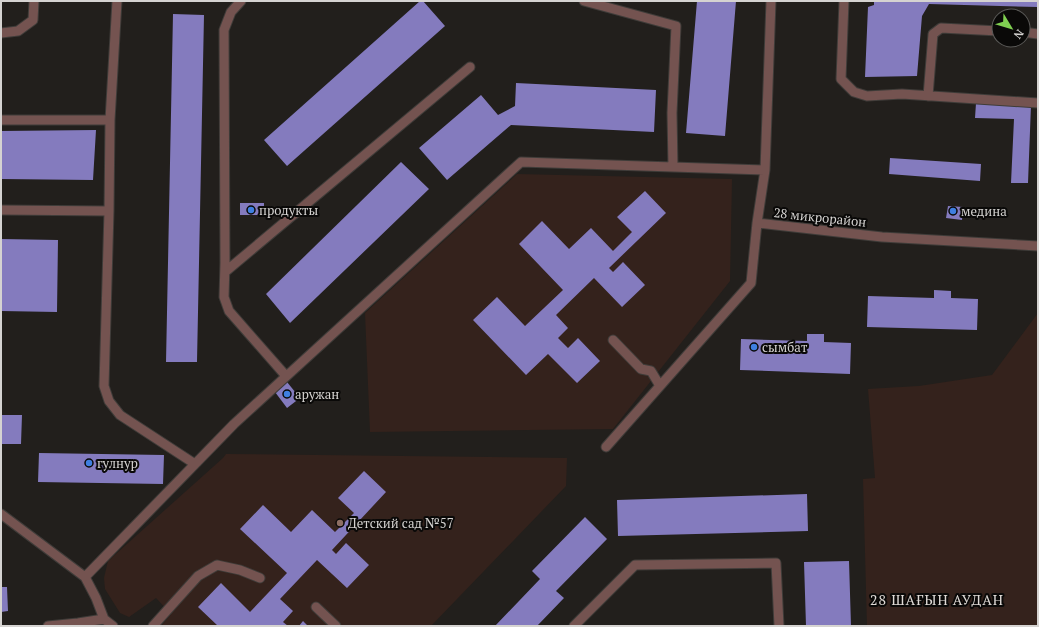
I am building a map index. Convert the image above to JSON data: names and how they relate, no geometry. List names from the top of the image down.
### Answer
{
  "streets": {
    "lane": ["28 микрорайон"]
  },
  "districts": ["28 ШАҒЫН АУДАН"],
  "places": [
    "продукты",
    "медина",
    "сымбат",
    "аружан",
    "гулнур",
    "Детский сад №57"
  ],
  "north": "bottom right"
}
